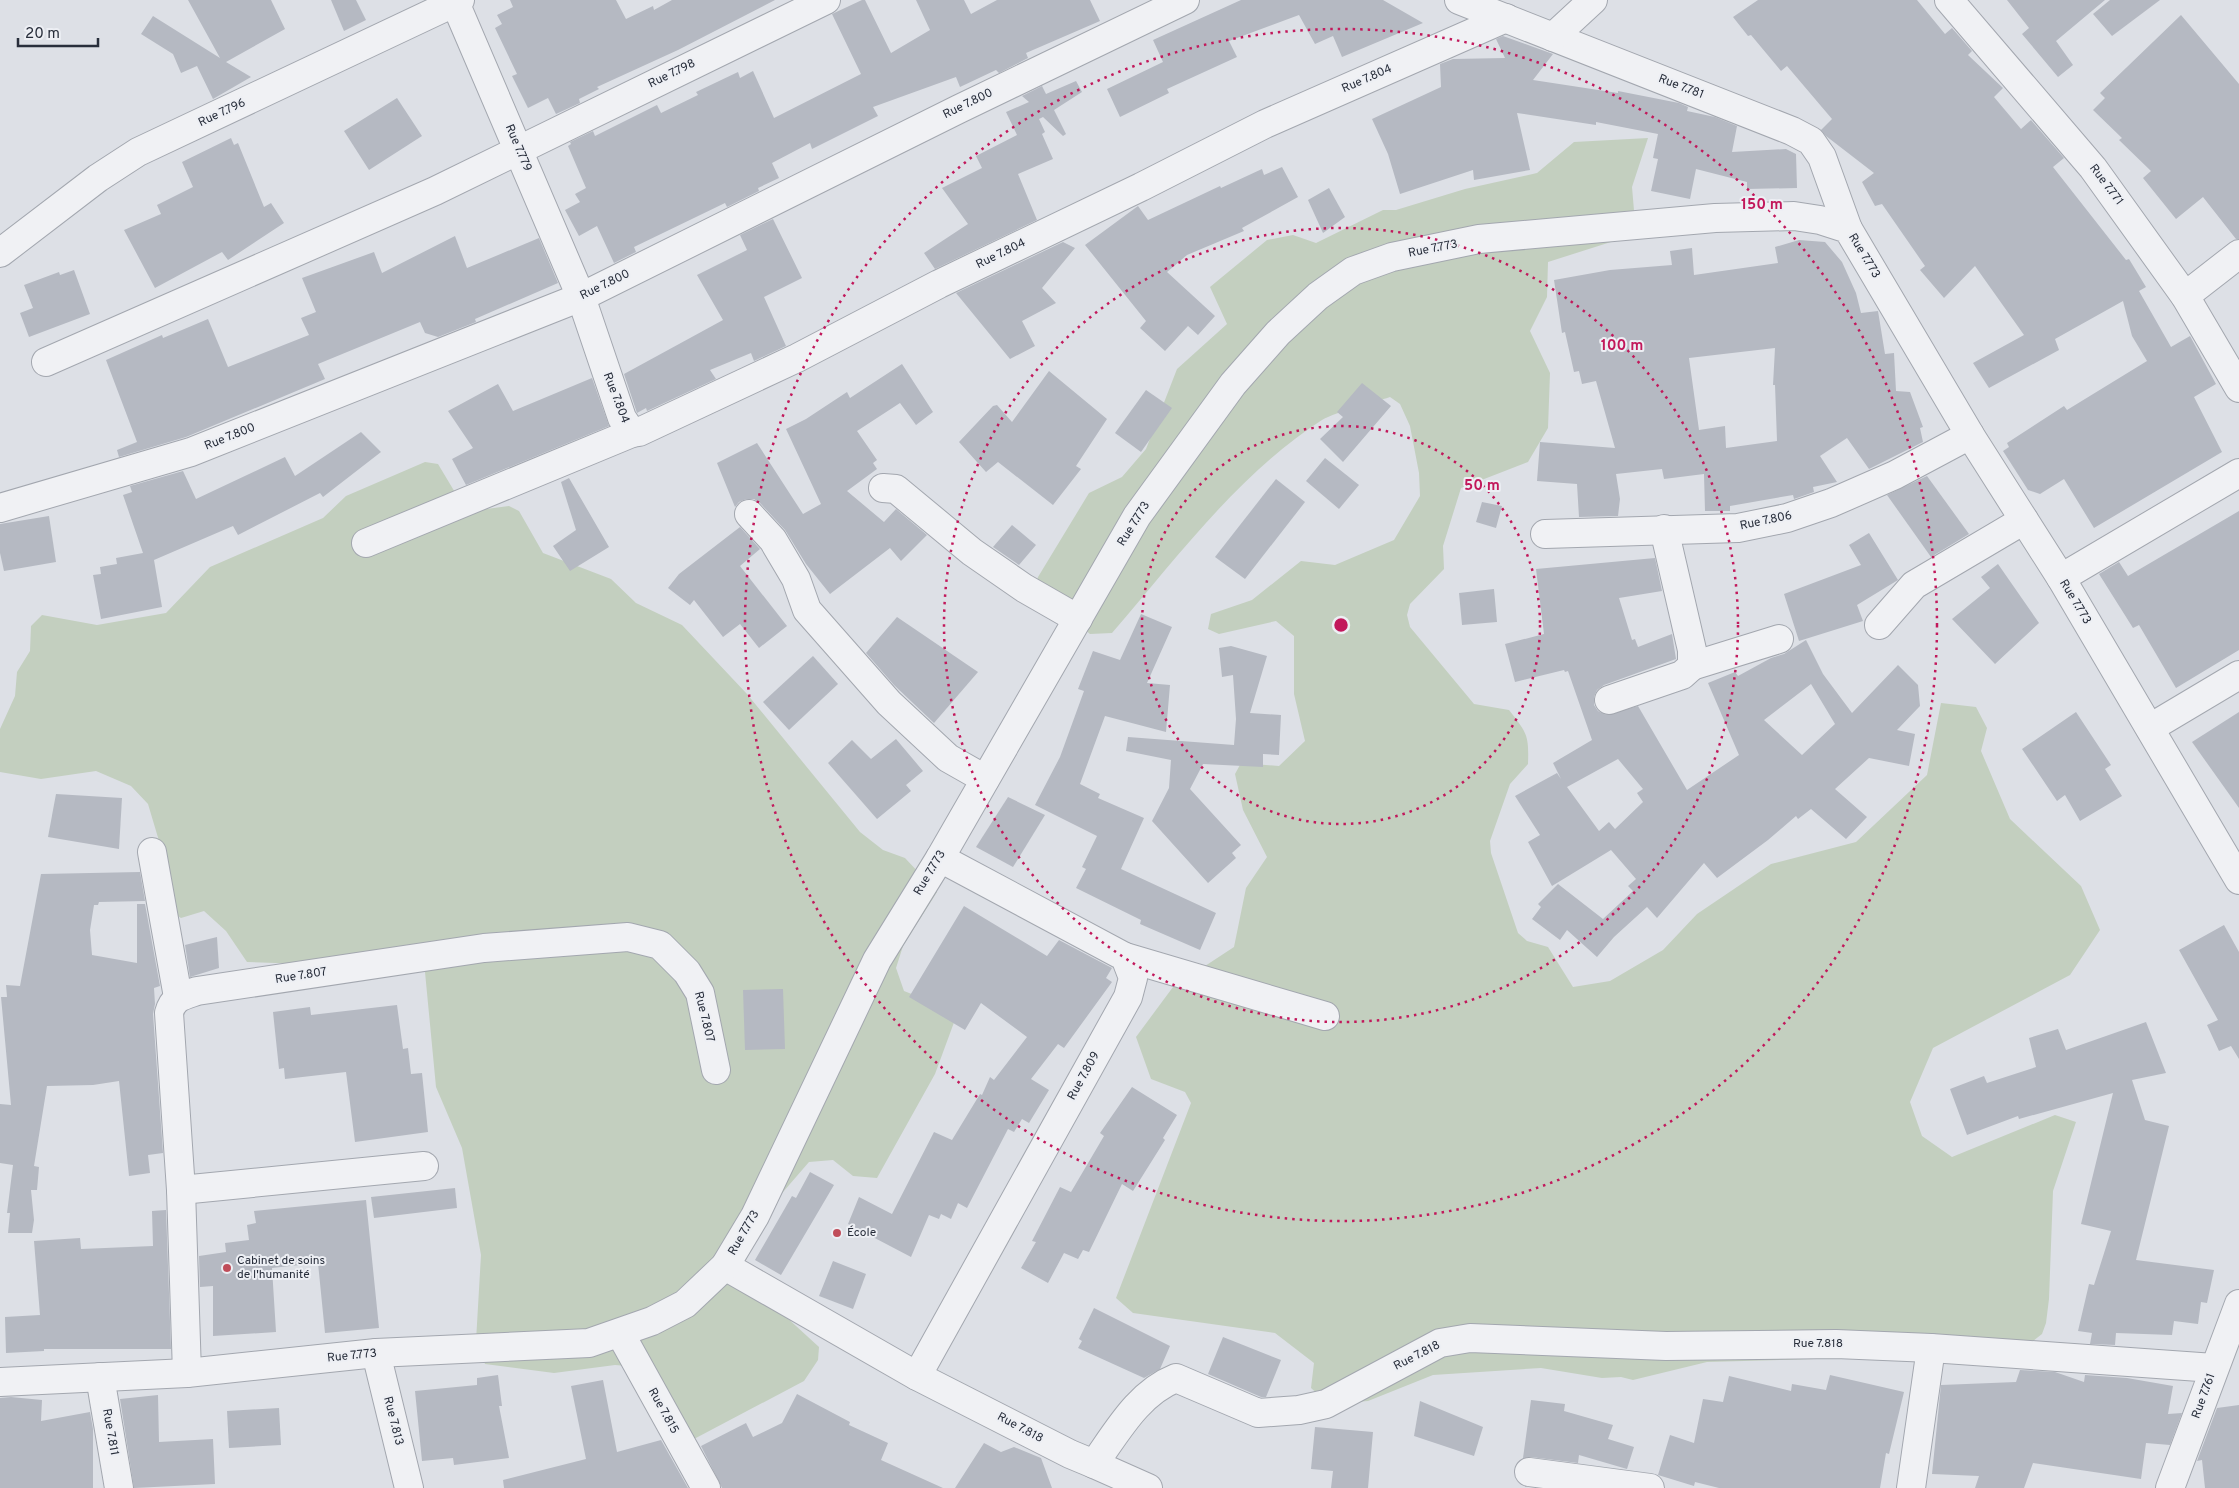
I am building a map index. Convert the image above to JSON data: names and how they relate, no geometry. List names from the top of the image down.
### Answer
{
  "streets": {
    "street": [
      "Rue 7.798",
      "Rue 7.804",
      "Rue 7.781",
      "Rue 7.800",
      "Rue 7.796",
      "Rue 7.779",
      "Rue 7.771",
      "Rue 7.773",
      "Rue 7.806",
      "Rue 7.807",
      "Rue 7.809",
      "Rue 7.818",
      "Rue 7.761",
      "Rue 7.815",
      "Rue 7.813",
      "Rue 7.811"
    ]
  },
  "crossings": [
    ["Rue 7.798", "Rue 7.779"],
    ["Rue 7.804", "Rue 7.781"],
    ["Rue 7.804", "Rue 7.800"],
    ["Rue 7.804", "Rue 7.779"],
    ["Rue 7.781", "Rue 7.773"],
    ["Rue 7.800", "Rue 7.779"],
    ["Rue 7.796", "Rue 7.779"],
    ["Rue 7.773", "Rue 7.806"],
    ["Rue 7.773", "Rue 7.818"],
    ["Rue 7.773", "Rue 7.815"],
    ["Rue 7.773", "Rue 7.813"],
    ["Rue 7.773", "Rue 7.811"],
    ["Rue 7.809", "Rue 7.818"],
    ["Rue 7.818", "Rue 7.761"]
  ],
  "places": ["École", "Cabinet de soins de l'humanité"],
  "scale_bar": "20 m",
  "rings": ["150 m", "100 m", "50 m"]
}
